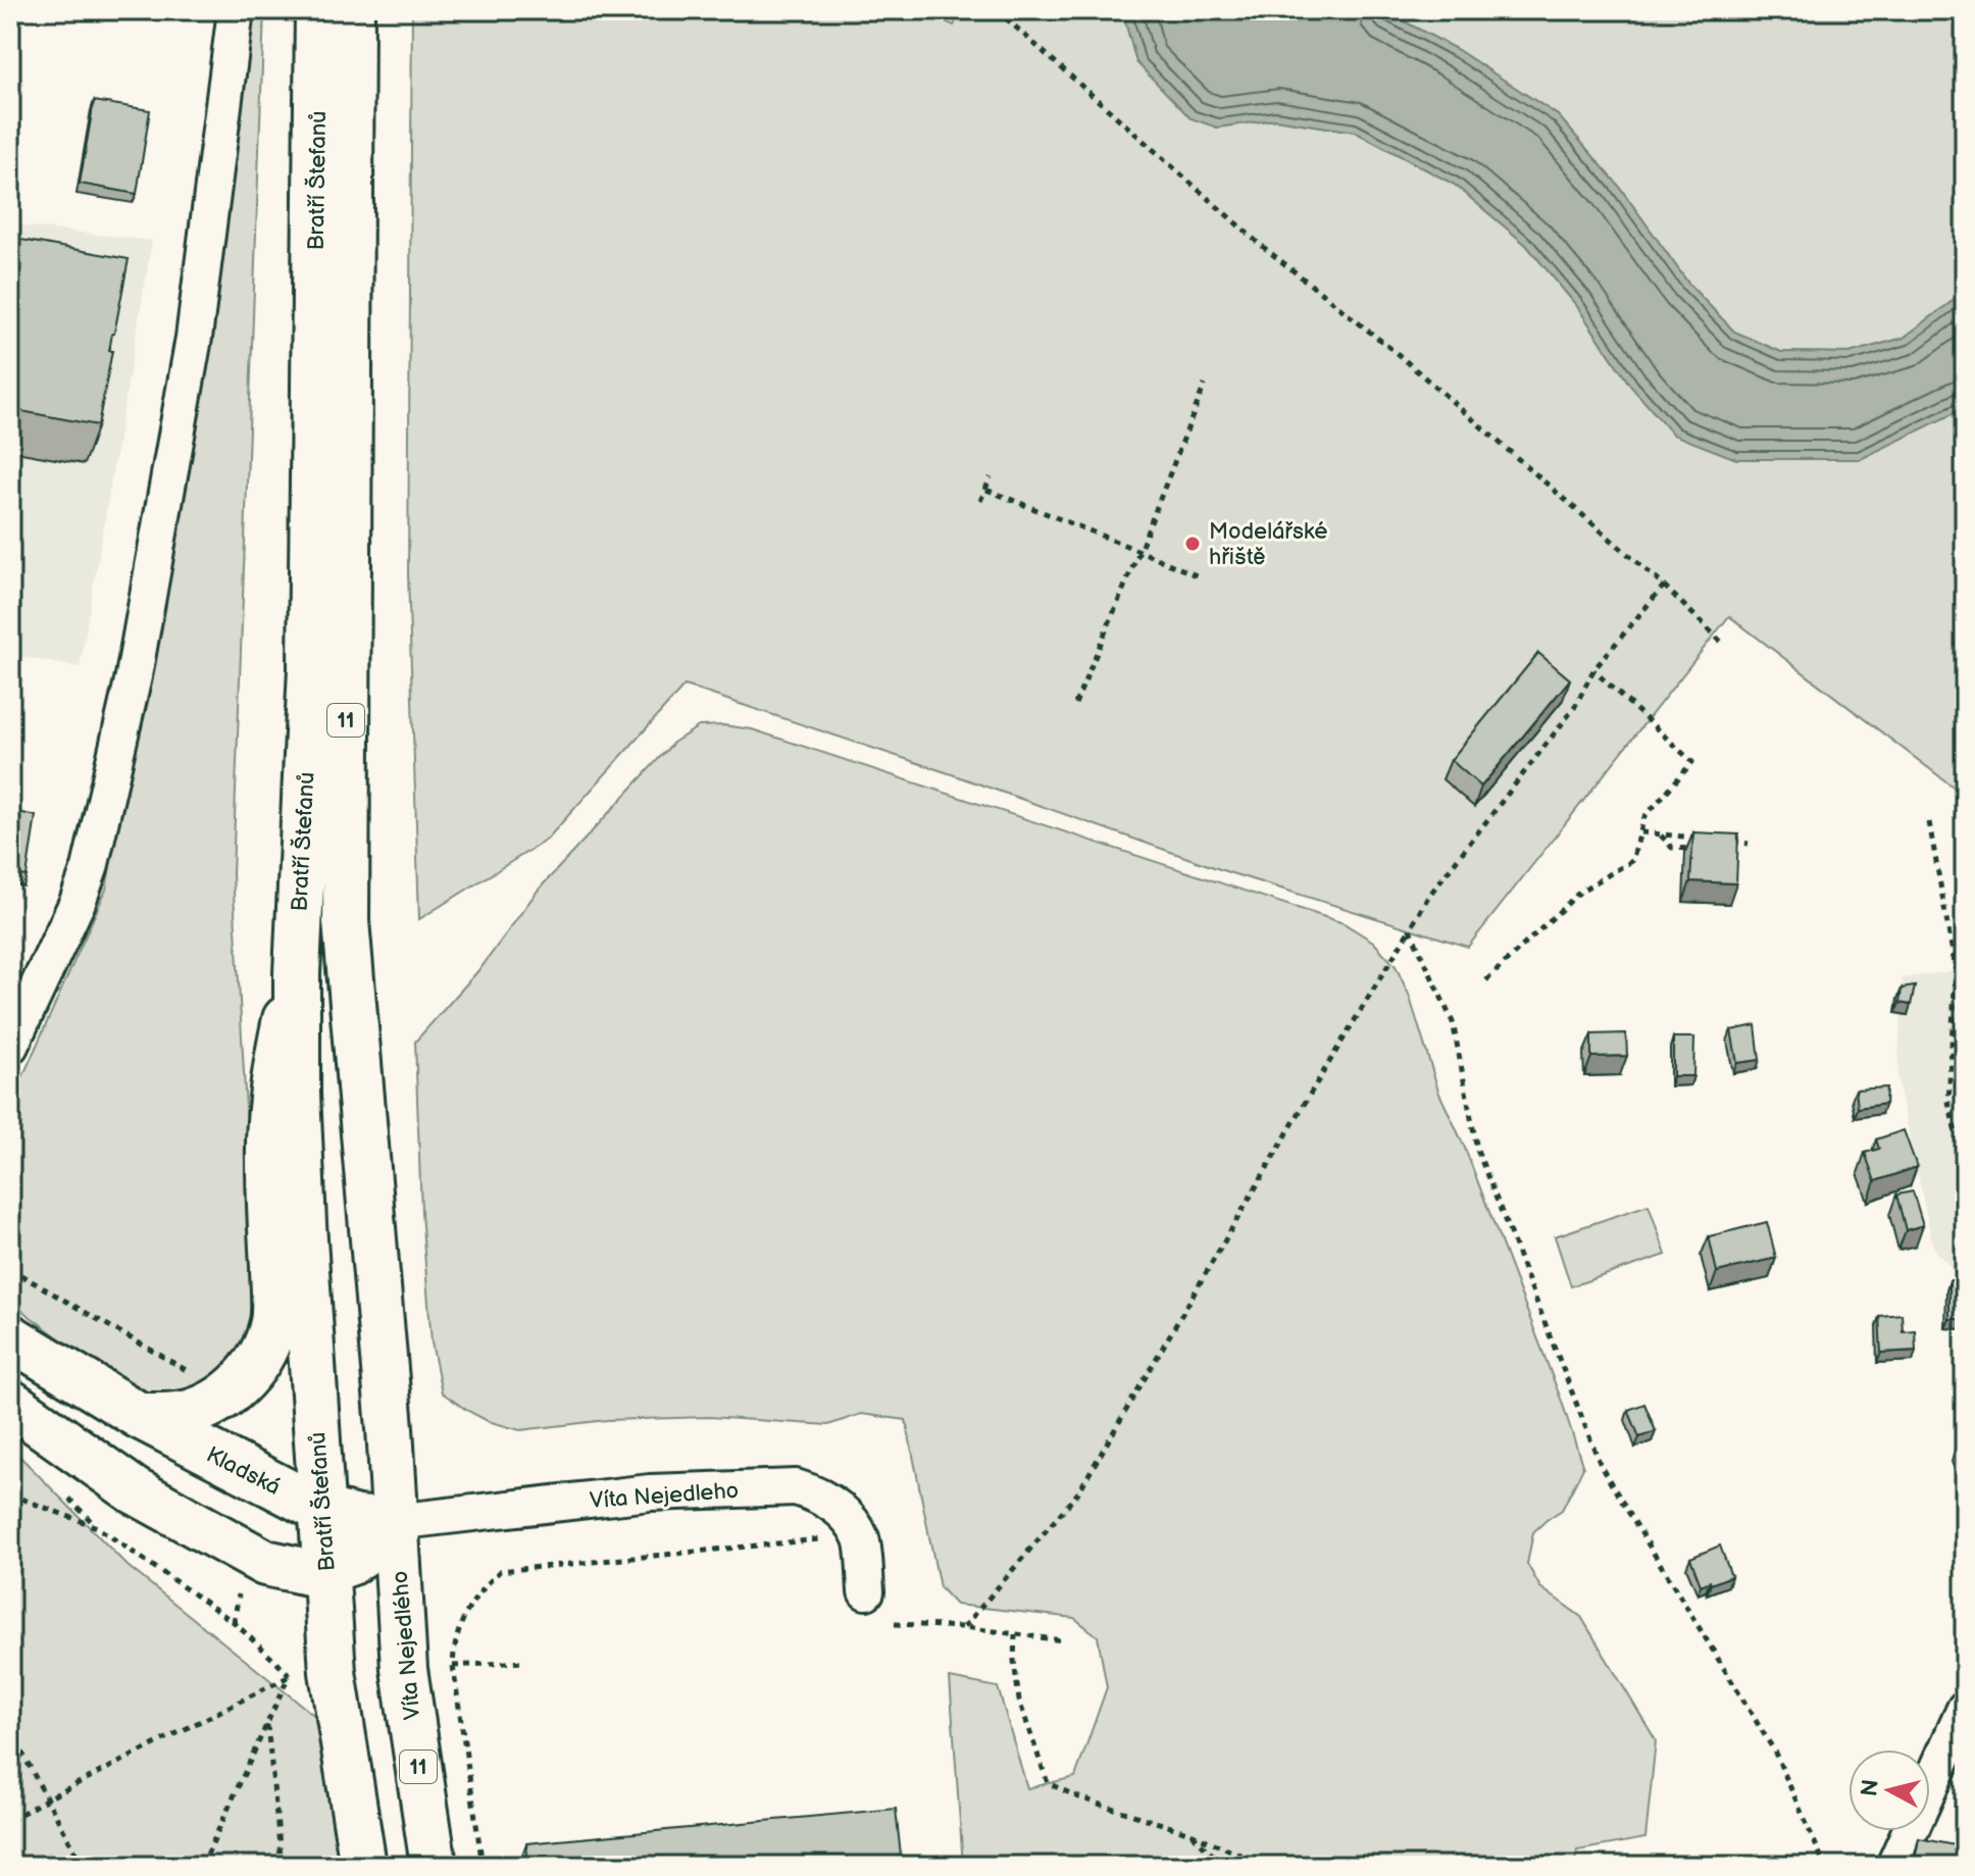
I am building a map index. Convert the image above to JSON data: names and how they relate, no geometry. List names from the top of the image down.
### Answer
{
  "streets": {
    "main road": [
      "Bratří Štefanů",
      "11",
      "Kladská",
      "Víta Nejedlého"
    ],
    "street": ["Víta Nejedleho"]
  },
  "crossings": [
    ["Bratří Štefanů", "Kladská"],
    ["Bratří Štefanů", "Víta Nejedleho"],
    ["Bratří Štefanů", "Víta Nejedlého"],
    ["Kladská", "Víta Nejedleho"],
    ["Kladská", "Víta Nejedlého"],
    ["Víta Nejedleho", "Víta Nejedlého"]
  ],
  "places": ["Modelářské hřiště"],
  "north": "left"
}
